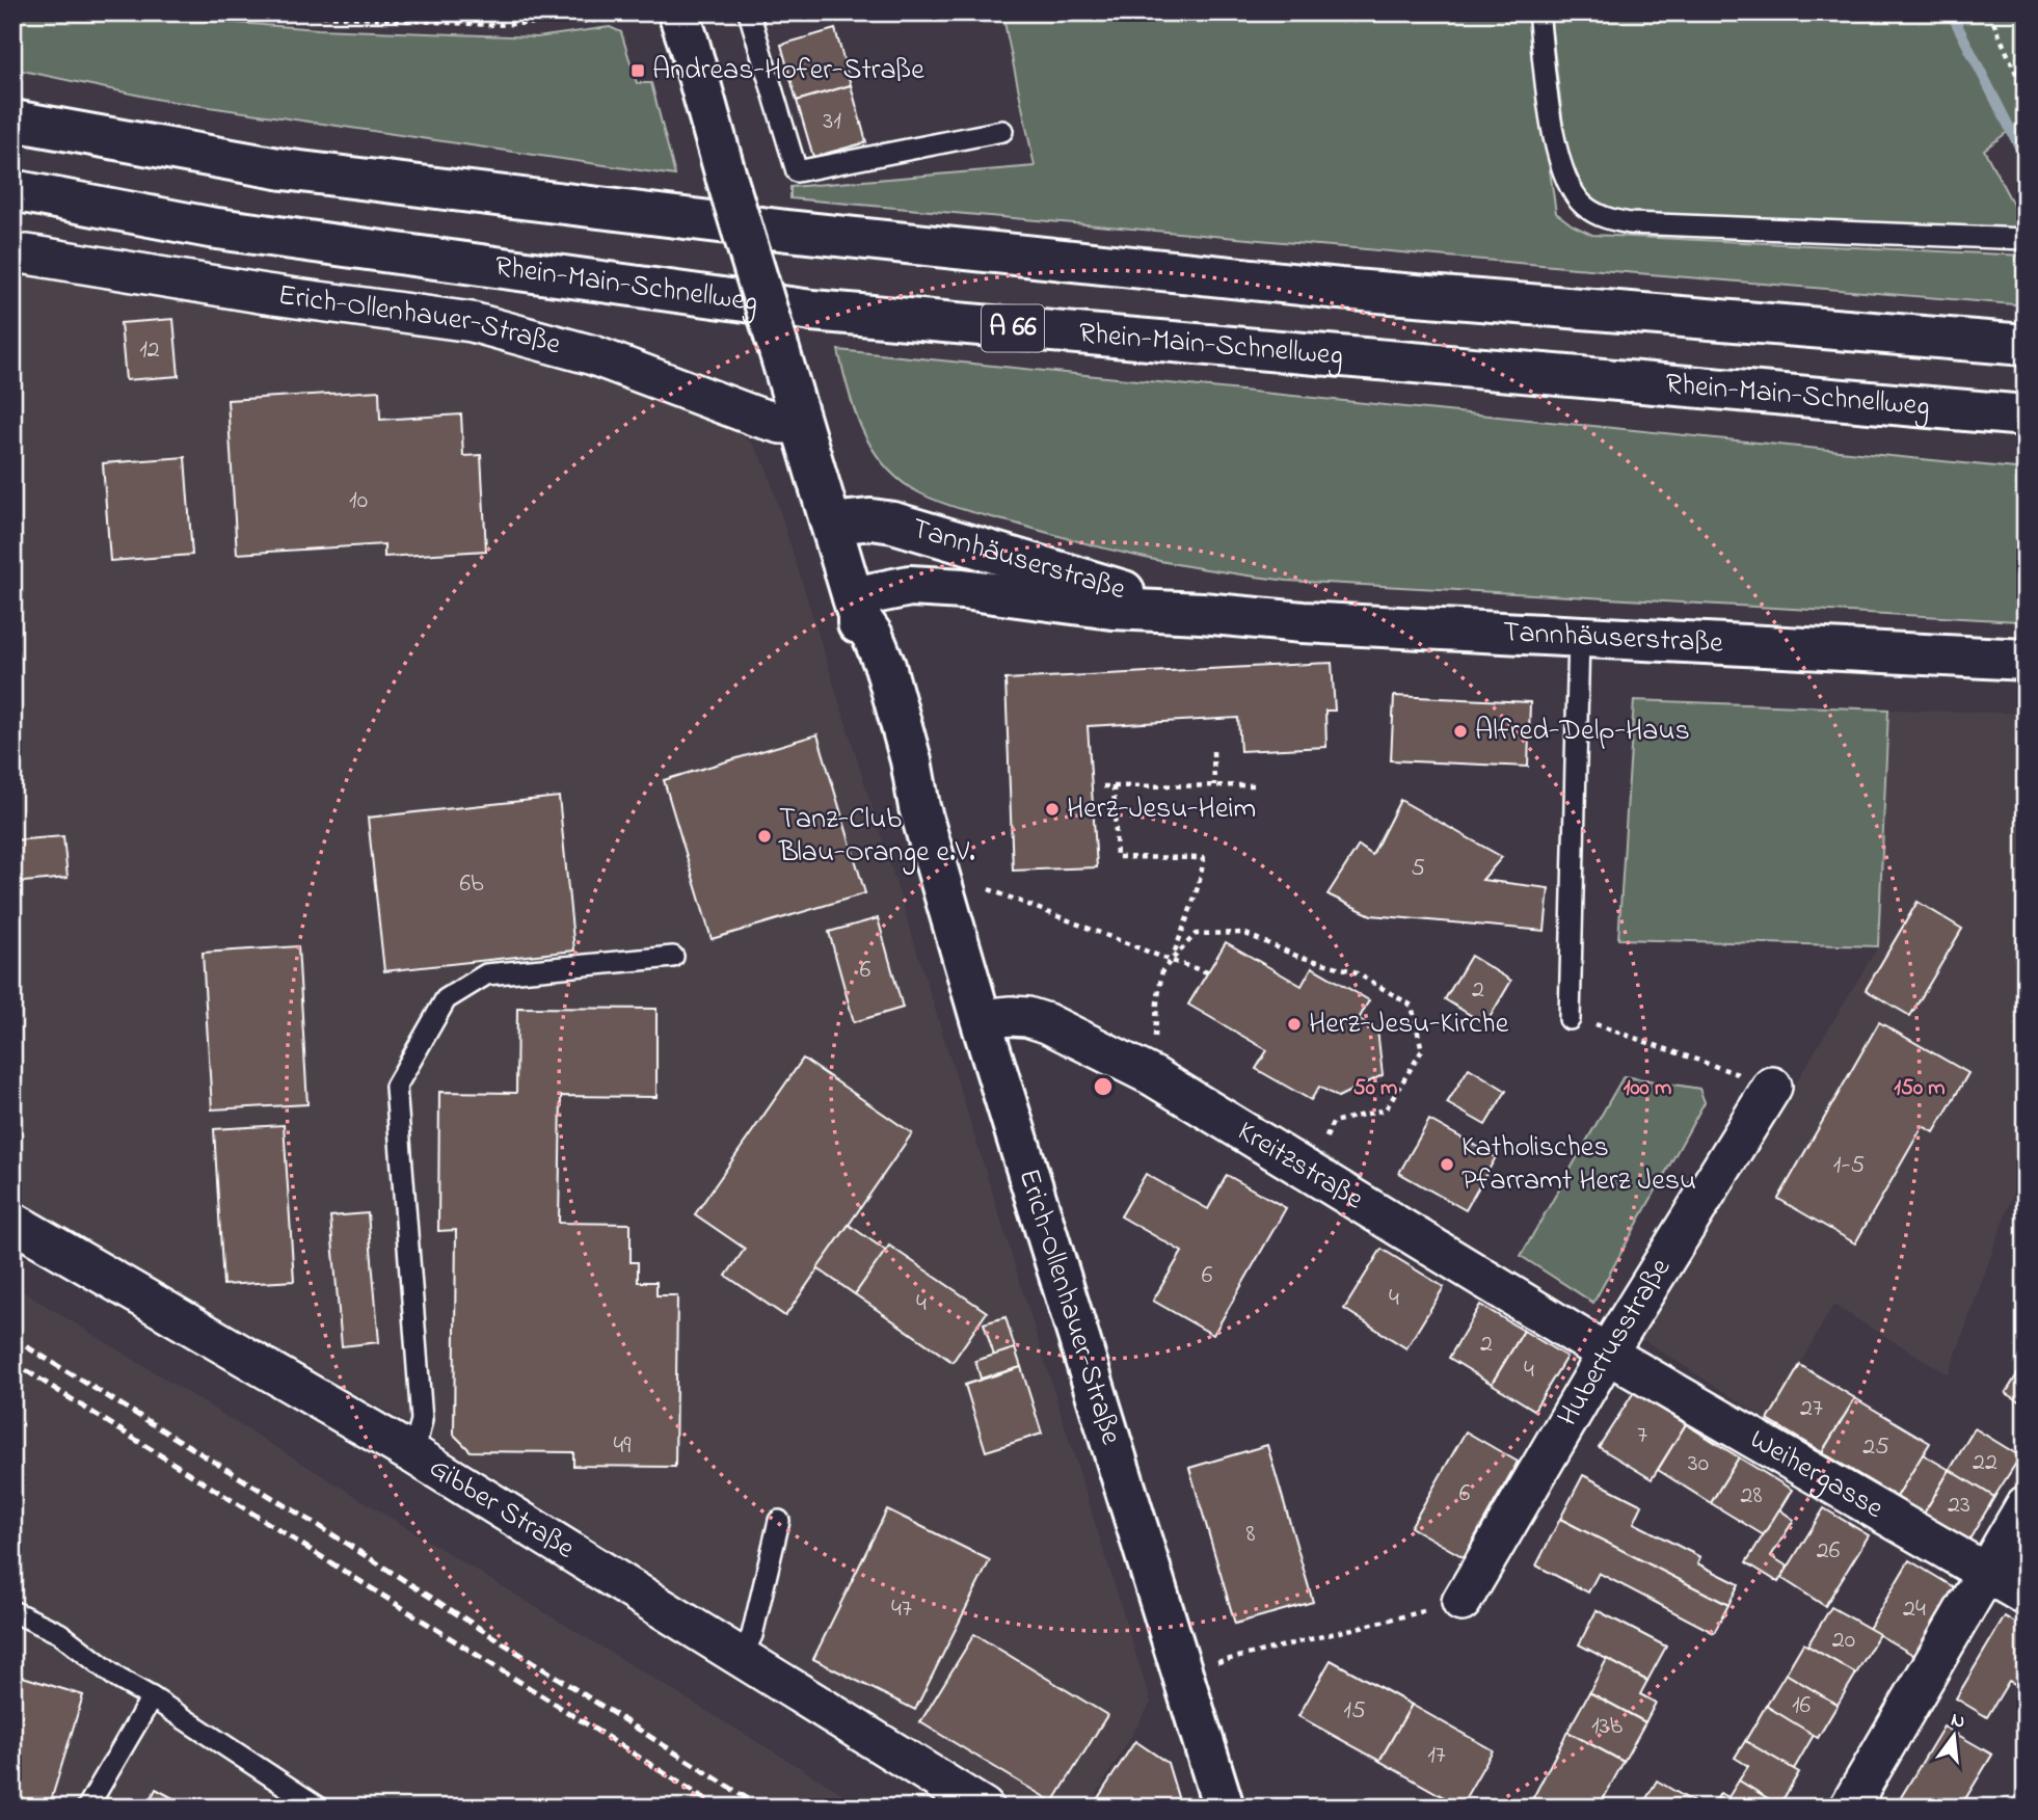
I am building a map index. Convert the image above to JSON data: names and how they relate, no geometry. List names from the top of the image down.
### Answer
{
  "streets": {
    "main road": [
      "Rhein-Main-Schnellweg",
      "Erich-Ollenhauer-Straße",
      "A 66",
      "Tannhäuserstraße"
    ],
    "street": [
      "Kreitzstraße",
      "Hubertusstraße",
      "Weihergasse",
      "Gibber Straße"
    ]
  },
  "crossings": [
    ["Erich-Ollenhauer-Straße", "Tannhäuserstraße"],
    ["Erich-Ollenhauer-Straße", "Kreitzstraße"],
    ["Kreitzstraße", "Hubertusstraße"],
    ["Kreitzstraße", "Weihergasse"],
    ["Hubertusstraße", "Weihergasse"]
  ],
  "places": {
    "transit": ["Andreas-Hofer-Straße"],
    "other": [
      "Alfred-Delp-Haus",
      "Herz-Jesu-Heim",
      "Tanz-Club Blau-Orange e.V.",
      "Herz-Jesu-Kirche",
      "Katholisches Pfarramt Herz Jesu"
    ]
  },
  "house_numbers": [
    "31",
    "12",
    "10",
    "5",
    "6b",
    "6",
    "2",
    "1-5",
    "6",
    "4",
    "4",
    "2",
    "4",
    "27",
    "7",
    "49",
    "25",
    "22",
    "30",
    "6",
    "28",
    "23",
    "8",
    "26",
    "47",
    "24",
    "20",
    "16",
    "15",
    "13b",
    "17"
  ],
  "north": "top",
  "rings": ["50 m", "100 m", "150 m"]
}
